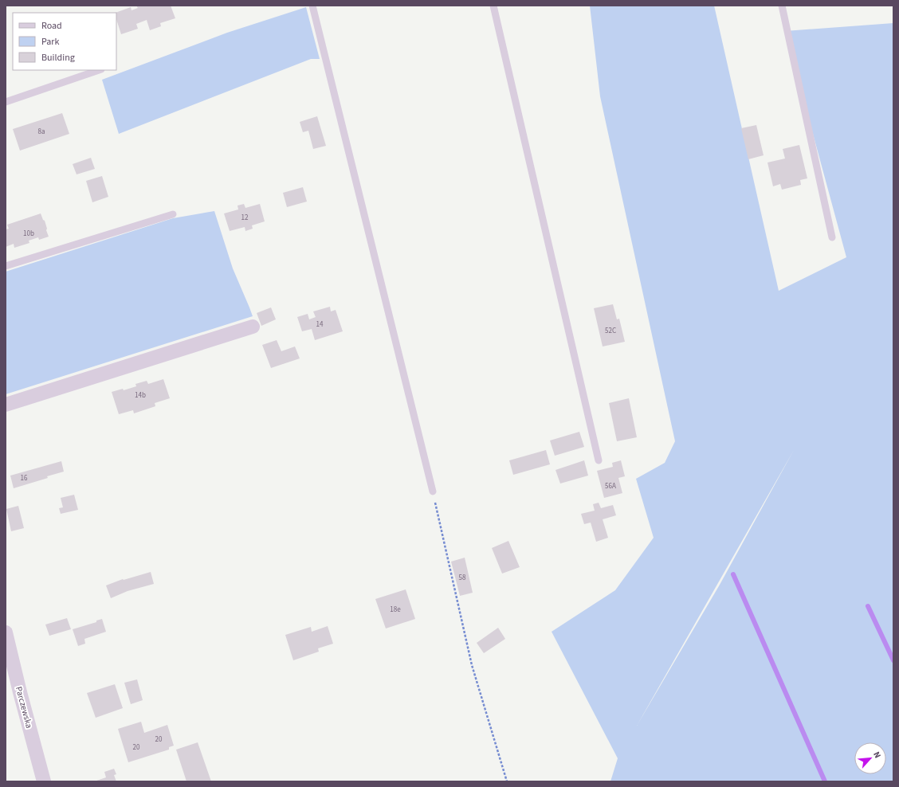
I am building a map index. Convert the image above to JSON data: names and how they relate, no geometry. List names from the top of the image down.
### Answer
{
  "streets": {
    "street": ["Parczewska"]
  },
  "house_numbers": [
    "8a",
    "12",
    "10b",
    "14",
    "52C",
    "14b",
    "16",
    "56A",
    "58",
    "18e",
    "20",
    "20"
  ],
  "legend": ["Road", "Park", "Building"],
  "north": "top right"
}
